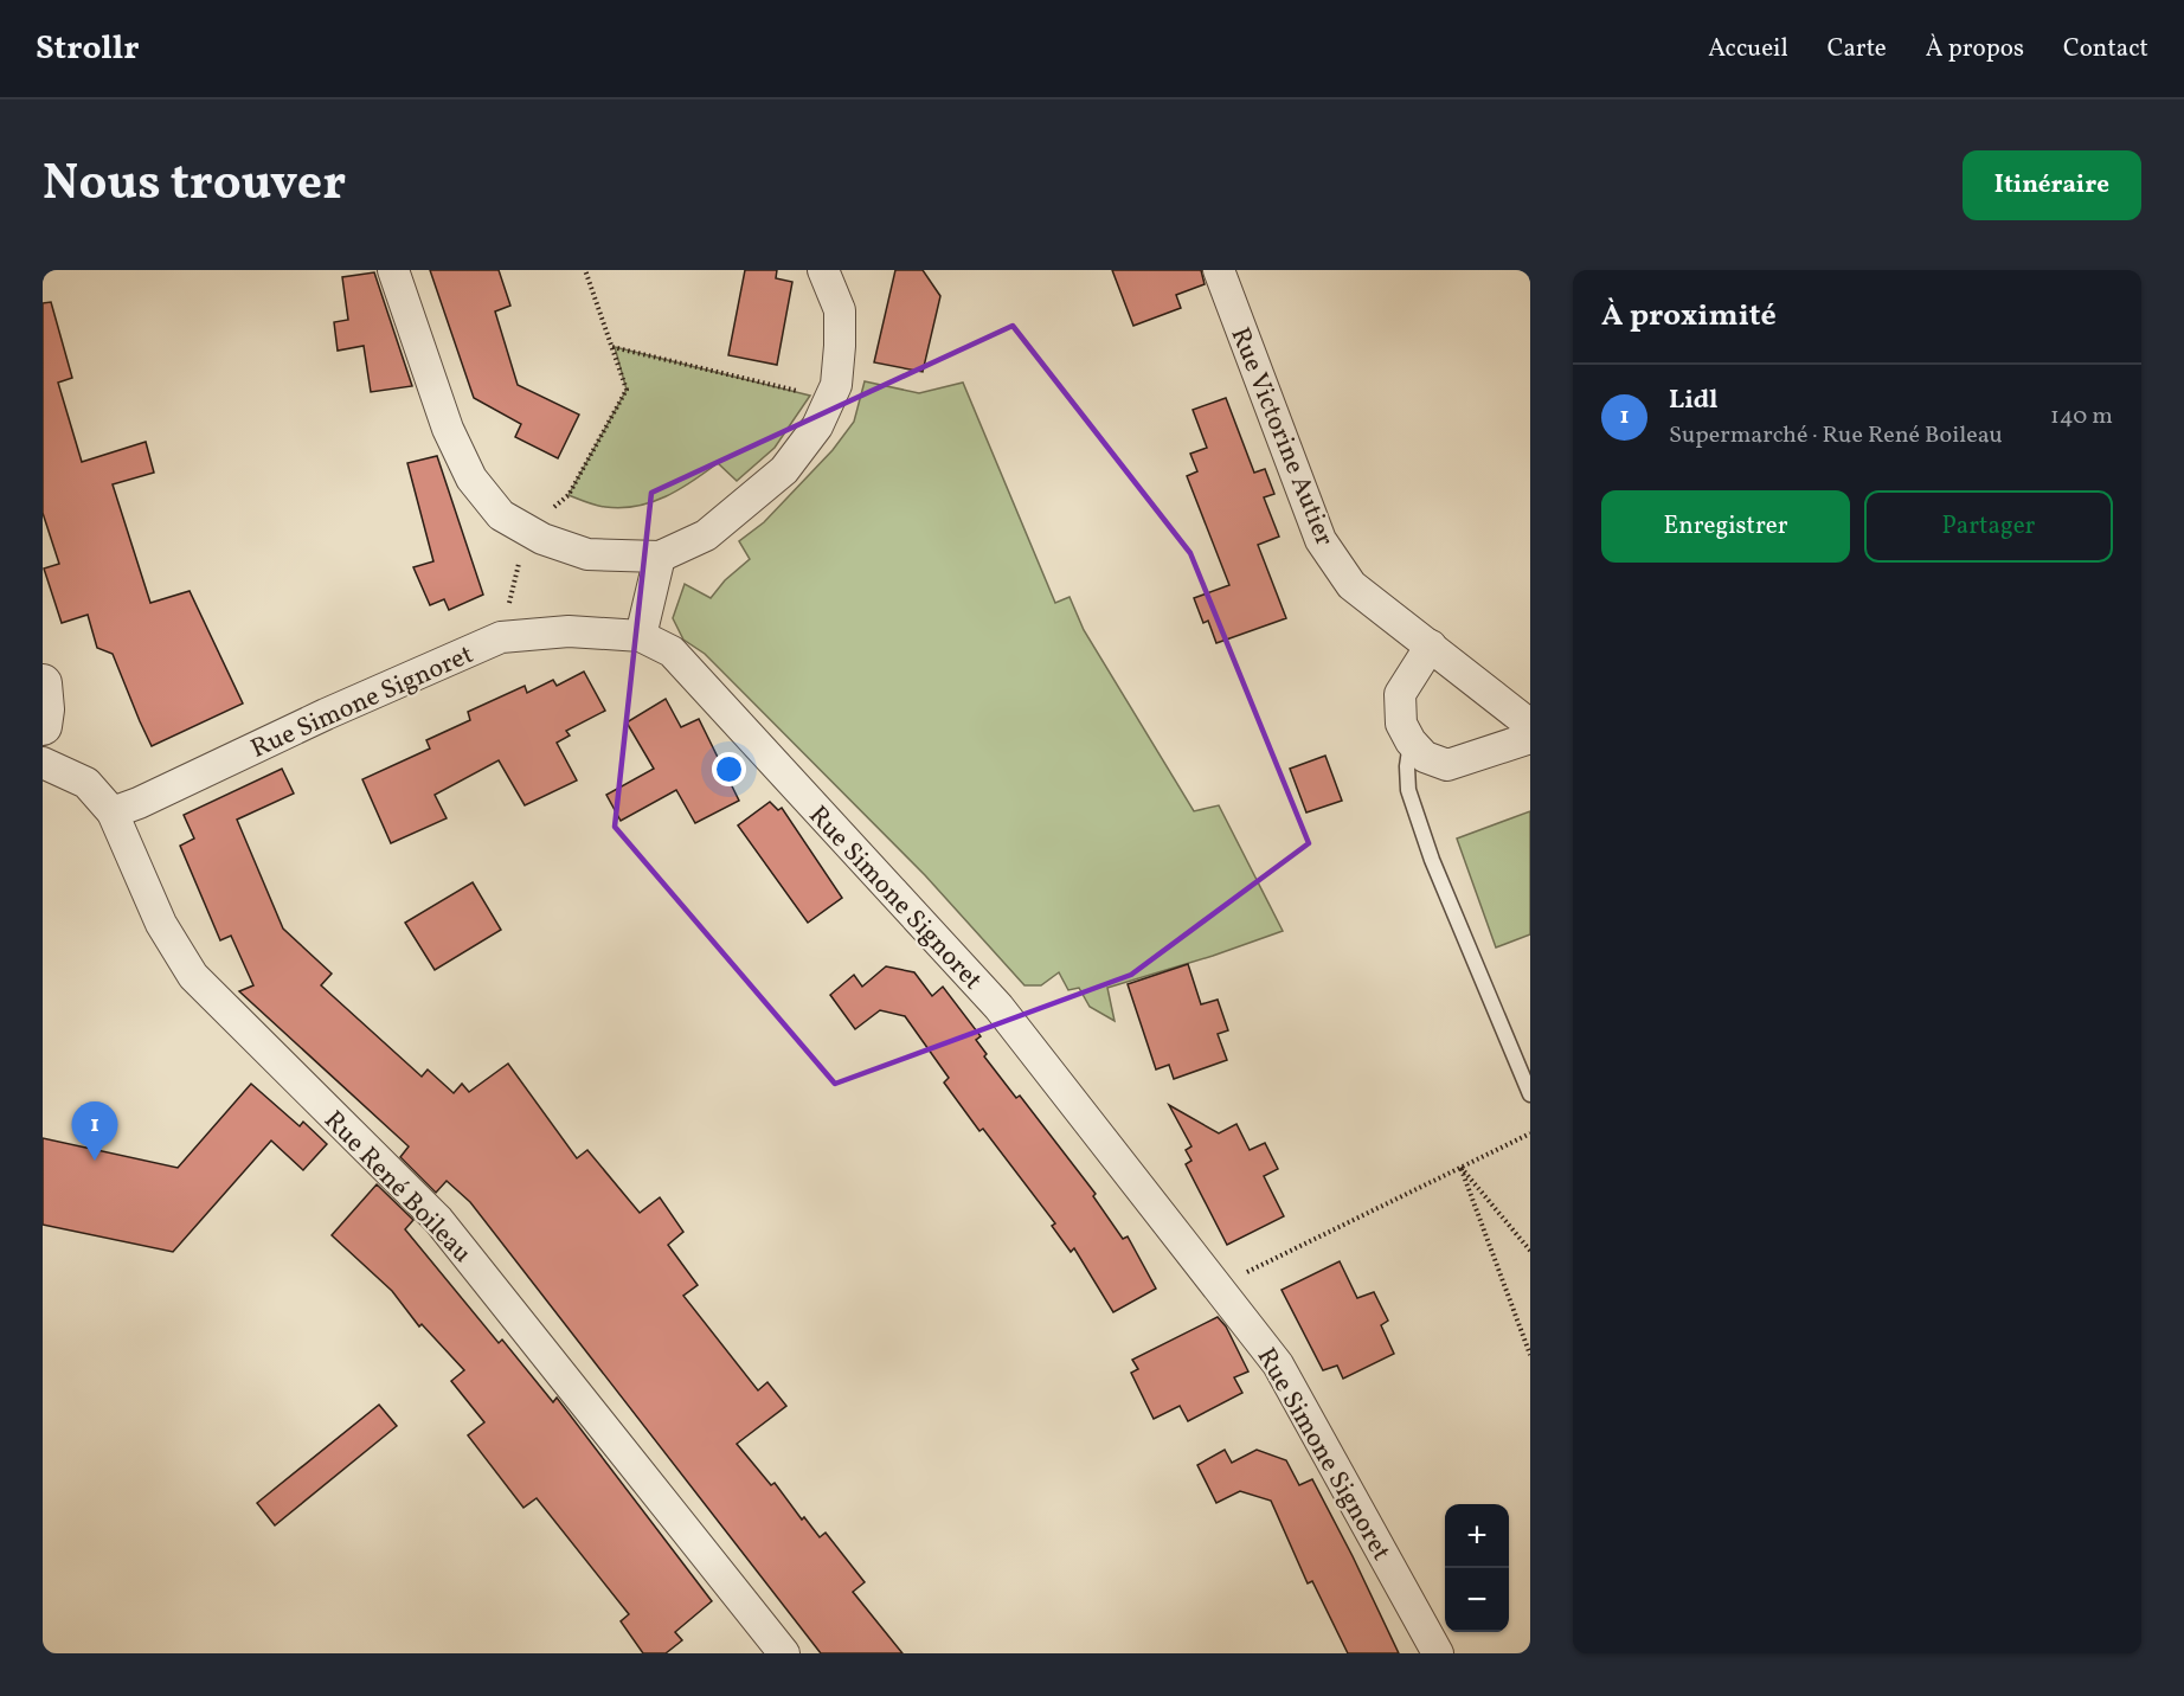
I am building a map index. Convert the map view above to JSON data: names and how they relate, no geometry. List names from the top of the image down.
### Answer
{
  "streets": {
    "street": ["Rue Victorine Autier", "Rue Simone Signoret", "Rue René Boileau"]
  },
  "crossings": [
    ["Rue Simone Signoret", "Rue René Boileau"]
  ],
  "page": {
    "header": "Strollr",
    "nav": [
      "Accueil",
      "Carte",
      "À propos",
      "Contact"
    ],
    "title": "Nous trouver",
    "buttons": [
      "Itinéraire",
      ["Enregistrer", "Partager"]
    ],
    "heading": "À proximité",
    "list": [
      {
        "mark": "1",
        "name": "Lidl",
        "note": "Supermarché · Rue René Boileau",
        "value": "140 m"
      }
    ],
    "pins": "1",
    "map_buttons": ["+", "−"]
  }
}
